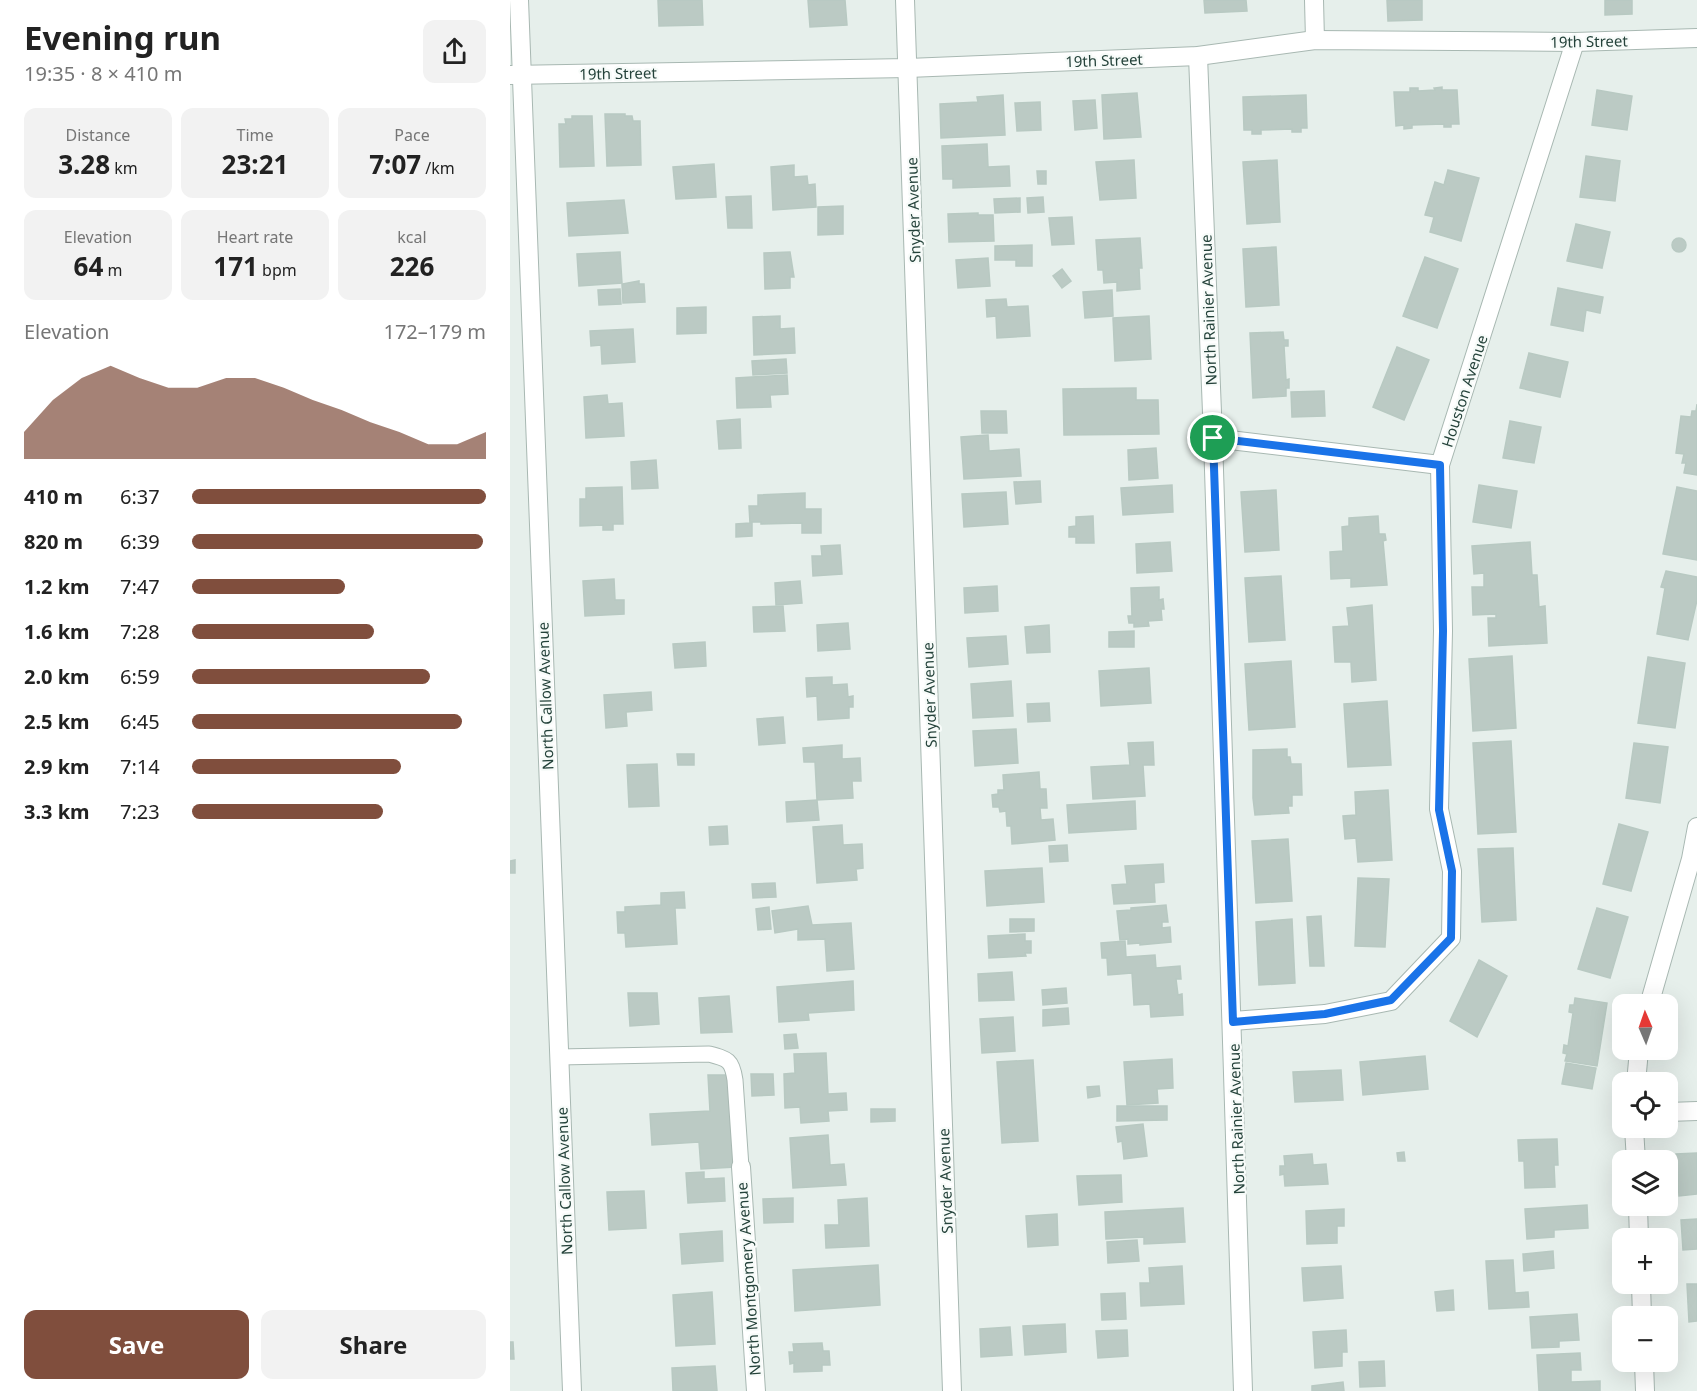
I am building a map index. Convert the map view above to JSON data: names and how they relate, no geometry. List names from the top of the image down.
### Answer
{
  "streets": {
    "street": [
      "19th Street",
      "Snyder Avenue",
      "North Rainier Avenue",
      "Houston Avenue",
      "North Callow Avenue",
      "North Montgomery Avenue"
    ]
  },
  "crossings": [
    ["19th Street", "Snyder Avenue"],
    ["19th Street", "North Rainier Avenue"],
    ["19th Street", "Houston Avenue"],
    ["19th Street", "North Callow Avenue"],
    ["North Rainier Avenue", "Houston Avenue"]
  ],
  "north": "top",
  "page": {
    "heading": ["Evening run", "19:35 · 8 × 410 m"],
    "stats": [
      ["Distance", "3.28 km"],
      ["Time", "23:21"],
      ["Pace", "7:07 /km"],
      ["Elevation", "64 m"],
      ["Heart rate", "171 bpm"],
      ["kcal", "226"]
    ],
    "chart": ["Elevation", "172–179 m"],
    "list": [
      {
        "name": "410 m",
        "note": "6:37"
      },
      {
        "name": "820 m",
        "note": "6:39"
      },
      {
        "name": "1.2 km",
        "note": "7:47"
      },
      {
        "name": "1.6 km",
        "note": "7:28"
      },
      {
        "name": "2.0 km",
        "note": "6:59"
      },
      {
        "name": "2.5 km",
        "note": "6:45"
      },
      {
        "name": "2.9 km",
        "note": "7:14"
      },
      {
        "name": "3.3 km",
        "note": "7:23"
      }
    ],
    "map_buttons": ["+", "−"],
    "buttons": ["Save", "Share"]
  }
}
